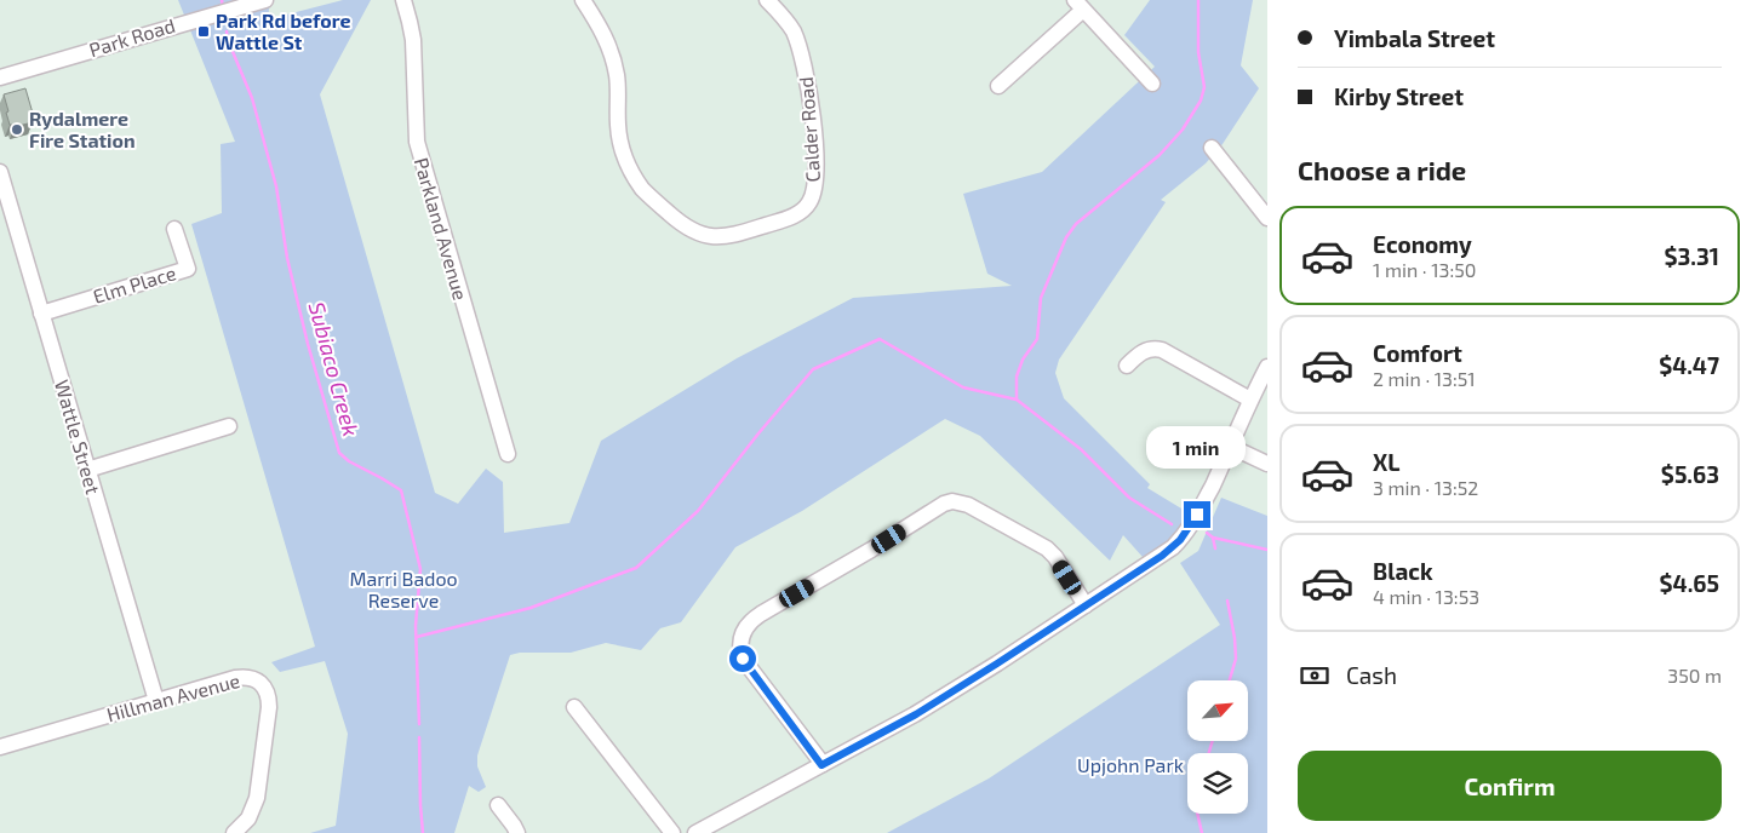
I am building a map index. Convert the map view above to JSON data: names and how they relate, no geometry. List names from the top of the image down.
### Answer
{
  "streets": {
    "street": [
      "Park Road",
      "Calder Road",
      "Parkland Avenue",
      "Elm Place",
      "Wattle Street",
      "Hillman Avenue"
    ]
  },
  "crossings": [
    ["Elm Place", "Wattle Street"],
    ["Wattle Street", "Hillman Avenue"]
  ],
  "water": ["Subiaco Creek"],
  "parks": ["Marri Badoo Reserve", "Upjohn Park"],
  "places": {
    "transit": ["Park Rd before Wattle St"],
    "other": ["Rydalmere Fire Station"]
  },
  "north": "top right",
  "page": {
    "banner": ["Yimbala Street", "Kirby Street"],
    "heading": "Choose a ride",
    "list": [
      {
        "name": "Economy",
        "note": "1 min · 13:50",
        "value": "$3.31"
      },
      {
        "name": "Comfort",
        "note": "2 min · 13:51",
        "value": "$4.47"
      },
      {
        "name": "XL",
        "note": "3 min · 13:52",
        "value": "$5.63"
      },
      {
        "name": "Black",
        "note": "4 min · 13:53",
        "value": "$4.65"
      }
    ],
    "bubble": "1 min",
    "pay": ["Cash", "350 m"],
    "buttons": "Confirm"
  }
}
